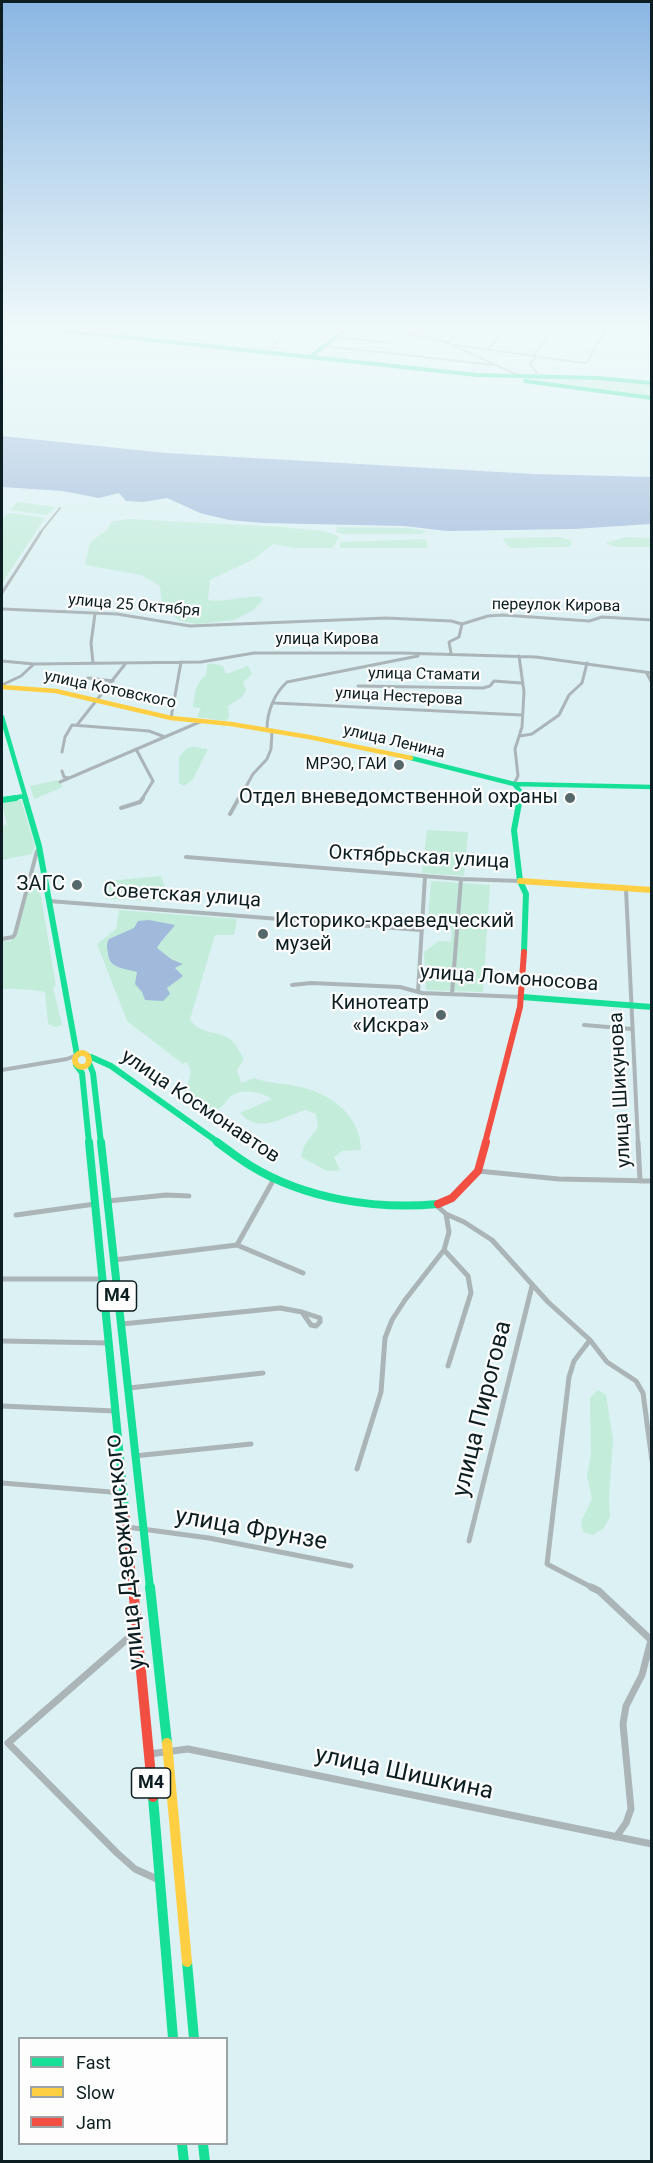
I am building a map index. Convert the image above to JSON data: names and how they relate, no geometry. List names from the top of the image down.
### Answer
{
  "streets": {
    "main road": [
      "улица Котовского",
      "улица Ленина",
      "Октябрьская улица",
      "улица Ломоносова",
      "улица Космонавтов",
      "M4",
      "улица Дзержинского"
    ],
    "street": [
      "улица 25 Октября",
      "переулок Кирова",
      "улица Кирова",
      "улица Стамати",
      "улица Нестерова",
      "Советская улица",
      "улица Шикунова",
      "улица Пирогова",
      "улица Фрунзе",
      "улица Шишкина"
    ]
  },
  "crossings": [
    ["улица 25 Октября", "переулок Кирова"],
    ["улица Котовского", "улица Ленина"],
    ["Октябрьская улица", "улица Шикунова"],
    ["Советская улица", "улица Дзержинского"],
    ["улица Ломоносова", "улица Шикунова"],
    ["улица Космонавтов", "улица Дзержинского"],
    ["улица Фрунзе", "улица Дзержинского"],
    ["улица Дзержинского", "улица Шишкина"]
  ],
  "places": [
    "МРЭО, ГАИ",
    "Отдел вневедомственной охраны",
    "ЗАГС",
    "Историко-краеведческий музей",
    "Кинотеатр «Искра»"
  ],
  "legend": ["Fast", "Slow", "Jam"]
}
